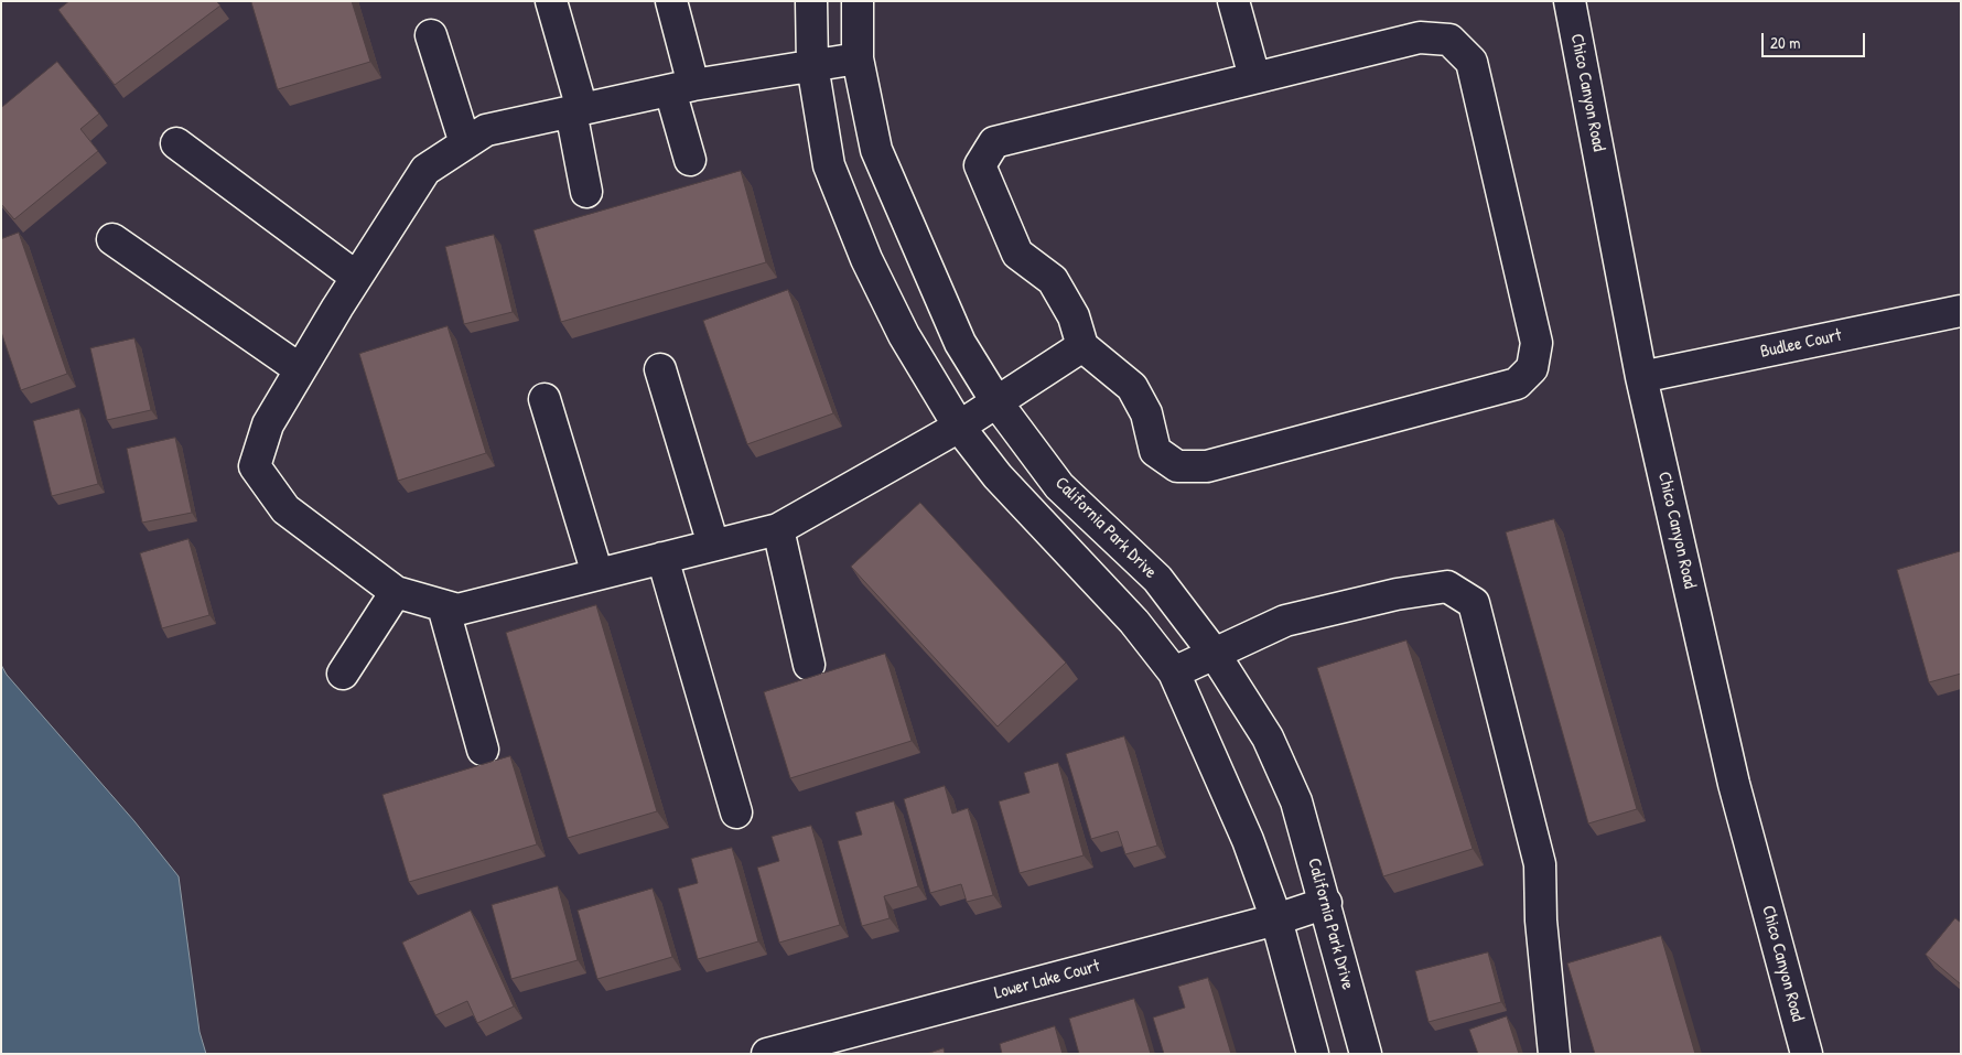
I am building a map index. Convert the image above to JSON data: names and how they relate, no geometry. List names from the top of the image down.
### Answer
{
  "streets": {
    "street": [
      "Chico Canyon Road",
      "Budlee Court",
      "California Park Drive",
      "Lower Lake Court"
    ]
  },
  "crossings": [
    ["Chico Canyon Road", "Budlee Court"],
    ["California Park Drive", "Lower Lake Court"]
  ],
  "scale_bar": "20 m"
}
